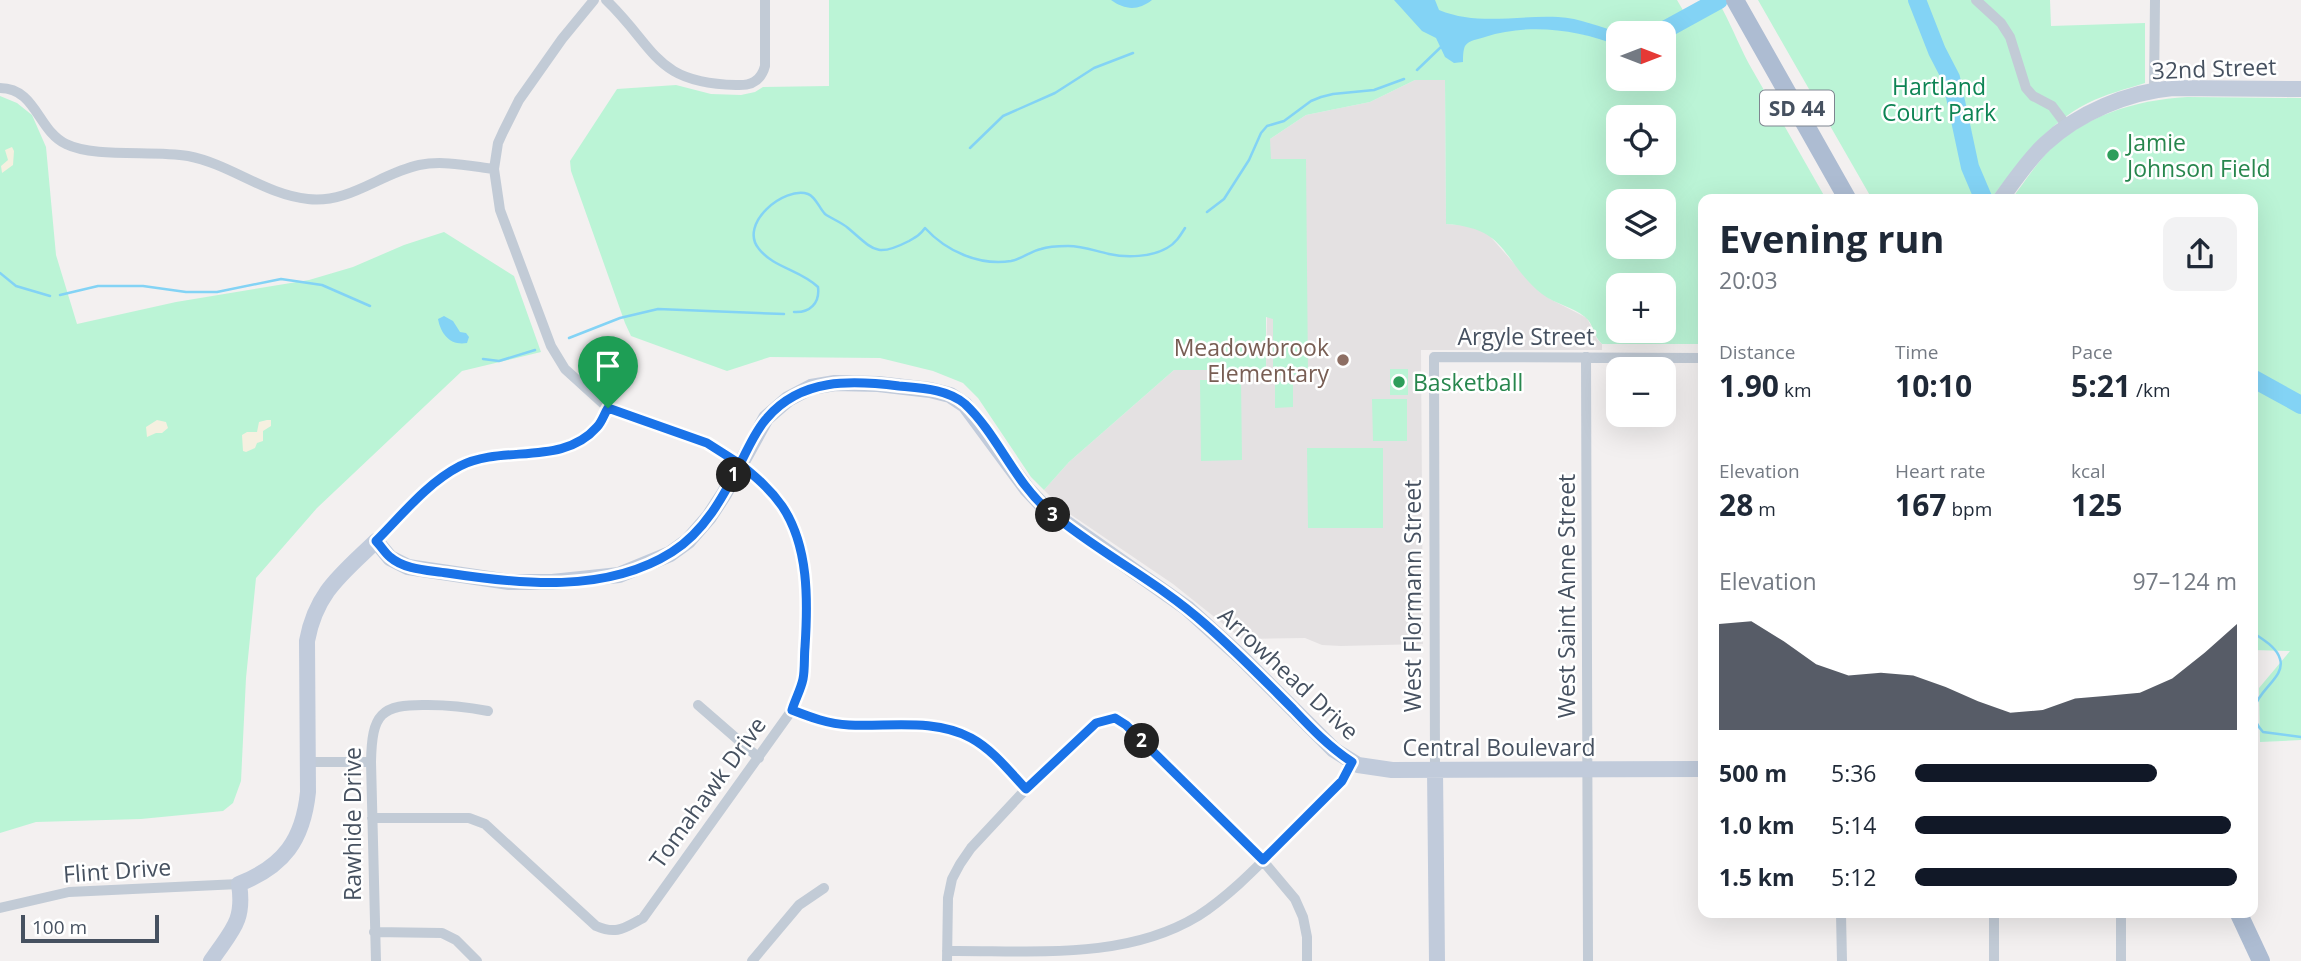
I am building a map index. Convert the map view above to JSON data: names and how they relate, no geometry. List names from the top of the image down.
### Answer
{
  "streets": {
    "main road": ["SD 44"],
    "street": [
      "32nd Street",
      "Argyle Street",
      "West Flormann Street",
      "West Saint Anne Street",
      "Arrowhead Drive",
      "Central Boulevard",
      "Tomahawk Drive",
      "Rawhide Drive",
      "Flint Drive"
    ]
  },
  "crossings": [
    ["Argyle Street", "West Flormann Street"],
    ["Argyle Street", "West Saint Anne Street"],
    ["West Flormann Street", "Central Boulevard"],
    ["West Saint Anne Street", "Central Boulevard"],
    ["Arrowhead Drive", "Central Boulevard"],
    ["Arrowhead Drive", "Tomahawk Drive"],
    ["Tomahawk Drive", "Rawhide Drive"]
  ],
  "parks": ["Hartland Court Park"],
  "places": ["Jamie Johnson Field", "Meadowbrook Elementary", "Basketball"],
  "scale_bar": "100 m",
  "north": "right",
  "page": {
    "map_buttons": ["+", "−"],
    "heading": ["Evening run", "20:03"],
    "stats": [
      ["Distance", "1.90 km"],
      ["Time", "10:10"],
      ["Pace", "5:21 /km"],
      ["Elevation", "28 m"],
      ["Heart rate", "167 bpm"],
      ["kcal", "125"]
    ],
    "pins": ["1", "3", "2"],
    "chart": ["Elevation", "97–124 m"],
    "list": [
      {
        "name": "500 m",
        "note": "5:36"
      },
      {
        "name": "1.0 km",
        "note": "5:14"
      },
      {
        "name": "1.5 km",
        "note": "5:12"
      }
    ],
    "scale": "100 m"
  }
}
